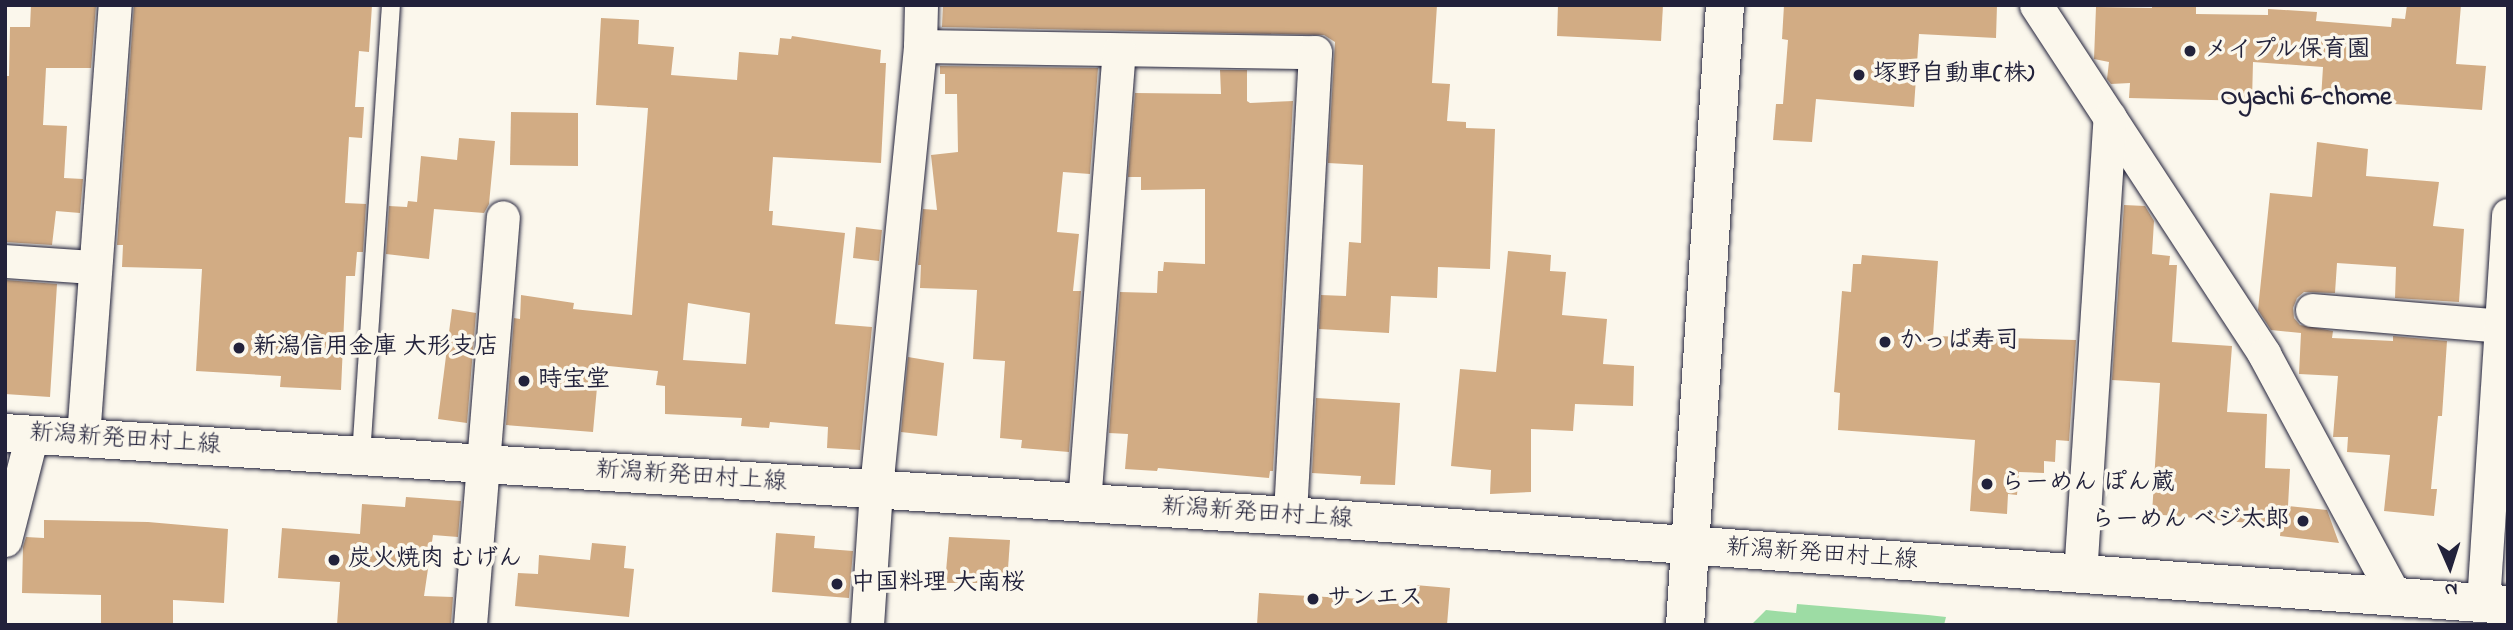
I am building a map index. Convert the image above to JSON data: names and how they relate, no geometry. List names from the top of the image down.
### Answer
{
  "streets": {
    "main road": ["新潟新発田村上線"]
  },
  "districts": ["Oyachi 6-chome"],
  "places": [
    "メイプル保育園",
    "塚野自動車(株)",
    "かっぱ寿司",
    "新潟信用金庫 大形支店",
    "時宝堂",
    "らーめん ぽん蔵",
    "らーめん ベジ太郎",
    "炭火焼肉 むげん",
    "中国料理 大南桜",
    "サンエス"
  ],
  "north": "bottom"
}
